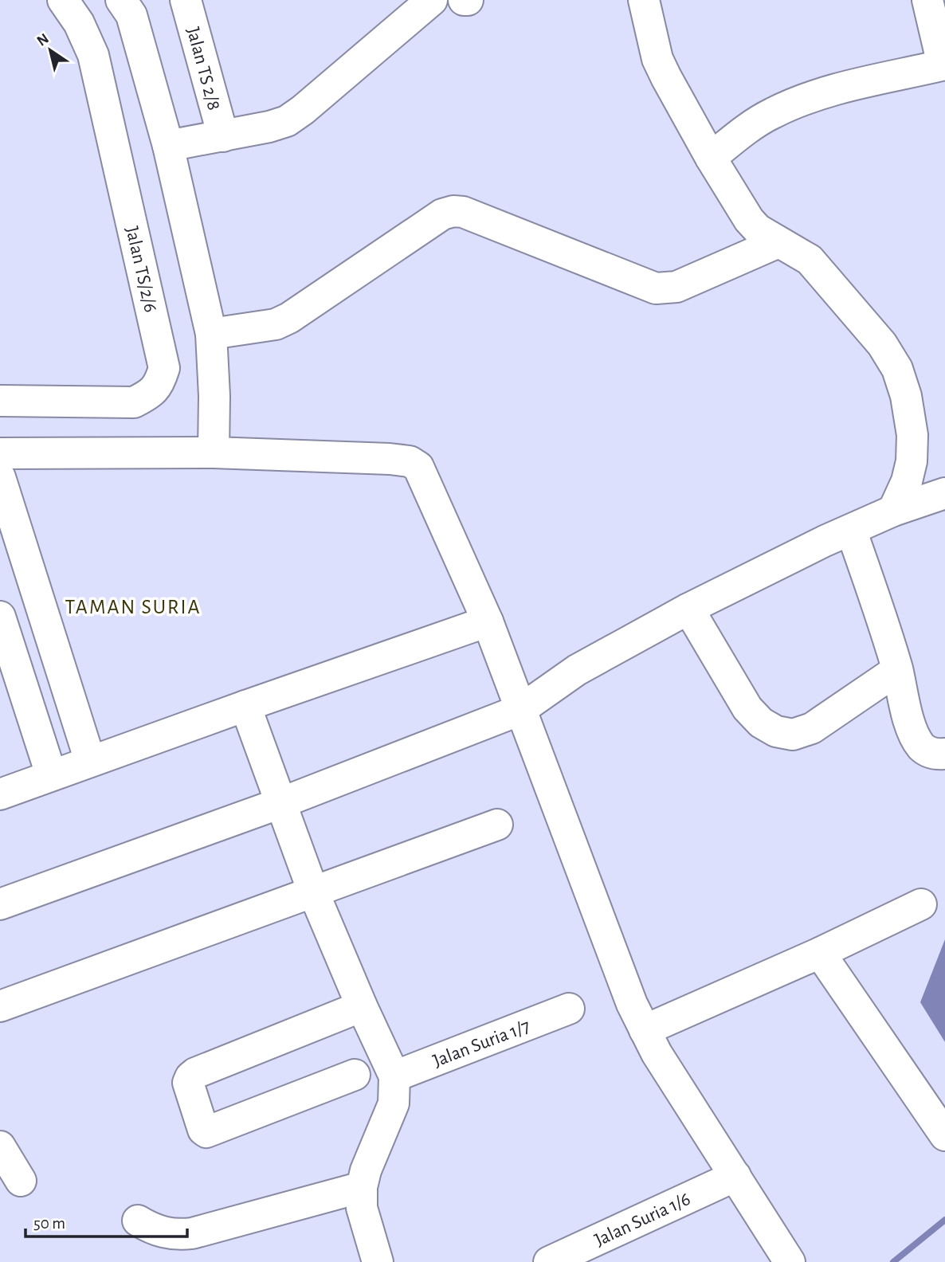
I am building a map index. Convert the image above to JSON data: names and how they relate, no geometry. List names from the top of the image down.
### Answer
{
  "streets": {
    "street": [
      "Jalan TS 2/8",
      "Jalan TS/2/6",
      "Jalan Suria 1/7",
      "Jalan Suria 1/6"
    ]
  },
  "districts": ["TAMAN SURIA"],
  "scale_bar": "50 m",
  "north": "top left"
}
